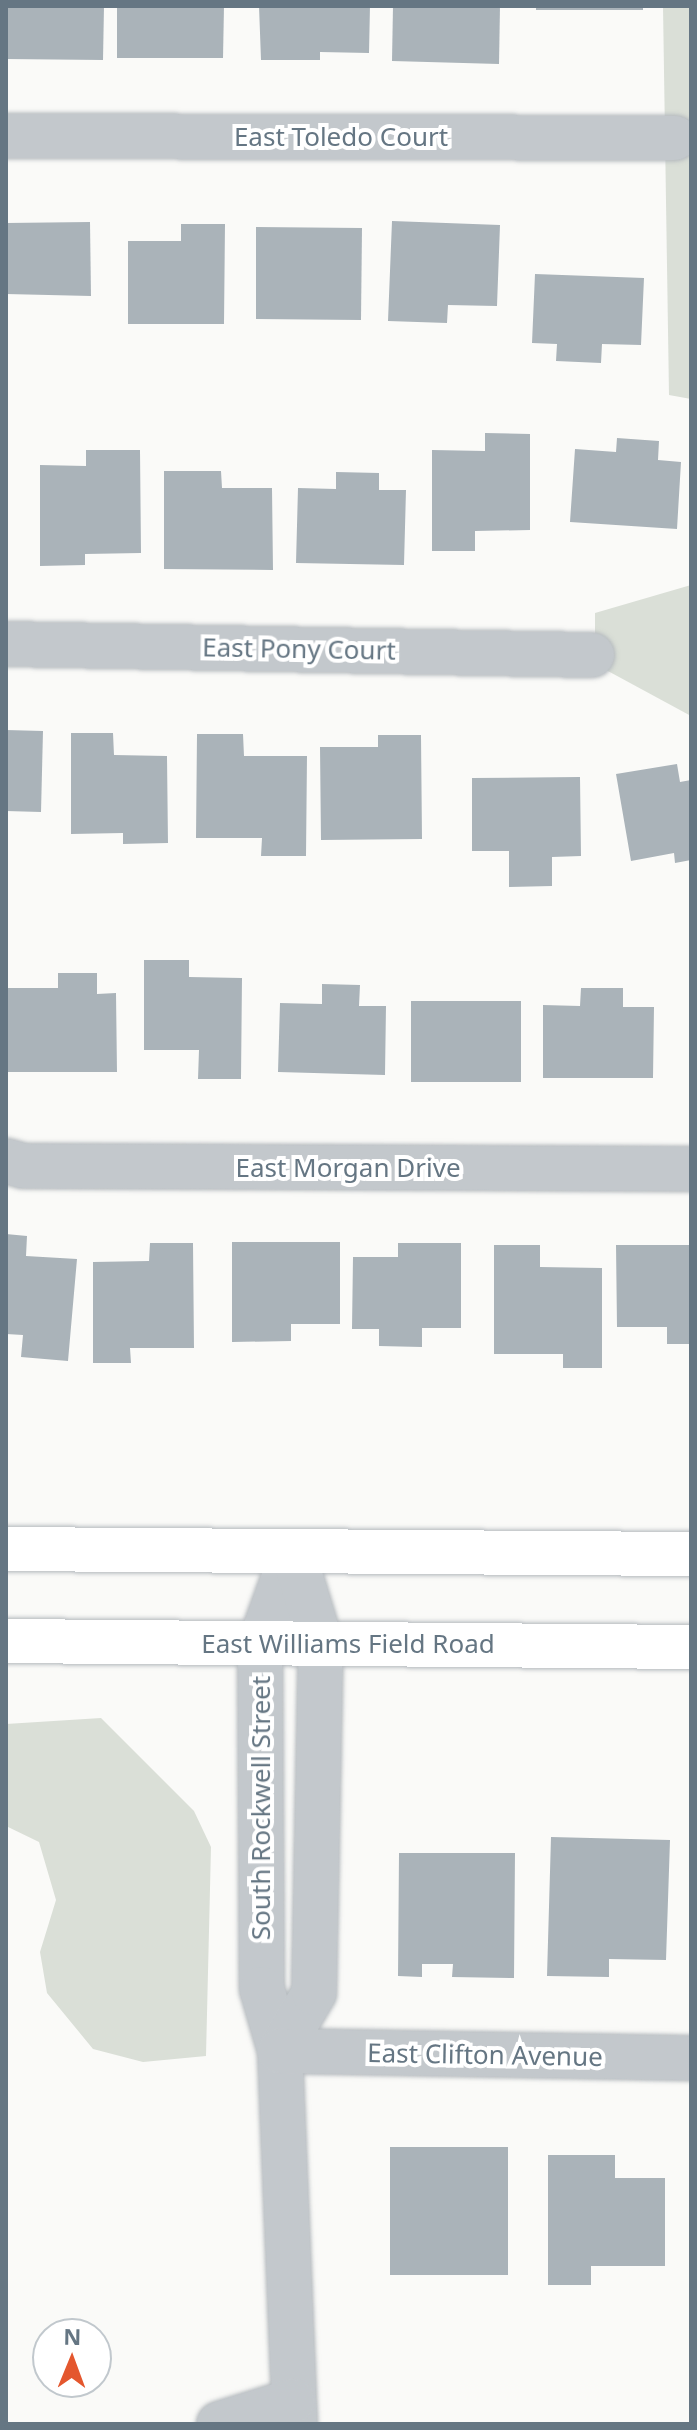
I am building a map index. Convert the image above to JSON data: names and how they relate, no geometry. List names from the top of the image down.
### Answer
{
  "streets": {
    "main road": ["East Williams Field Road"],
    "street": [
      "East Toledo Court",
      "East Pony Court",
      "East Morgan Drive",
      "South Rockwell Street",
      "East Clifton Avenue"
    ]
  },
  "crossings": [
    ["East Williams Field Road", "South Rockwell Street"],
    ["South Rockwell Street", "East Clifton Avenue"]
  ],
  "north": "top"
}
